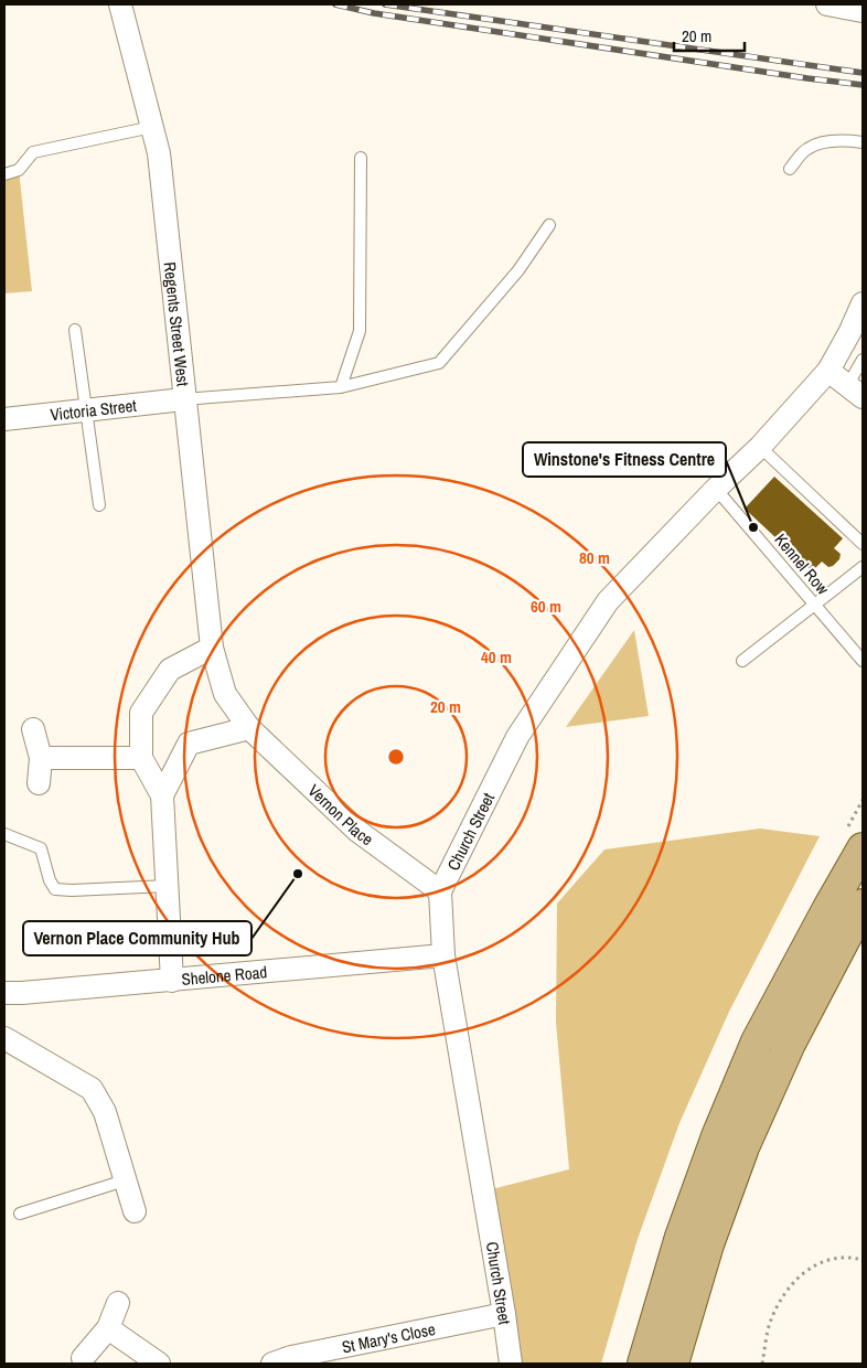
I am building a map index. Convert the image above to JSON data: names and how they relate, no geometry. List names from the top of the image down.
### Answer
{
  "streets": {
    "street": [
      "Regents Street West",
      "Victoria Street",
      "Vernon Place",
      "Church Street",
      "Shelone Road",
      "St Mary's Close"
    ],
    "lane": ["Kennel Row"]
  },
  "crossings": [
    ["Regents Street West", "Victoria Street"],
    ["Regents Street West", "Vernon Place"],
    ["Kennel Row", "Church Street"],
    ["Vernon Place", "Church Street"],
    ["Church Street", "Shelone Road"],
    ["Church Street", "St Mary's Close"]
  ],
  "places": ["Winstone's Fitness Centre", "Vernon Place Community Hub"],
  "scale_bar": "20 m",
  "rings": [
    "80 m",
    "60 m",
    "40 m",
    "20 m"
  ]
}
